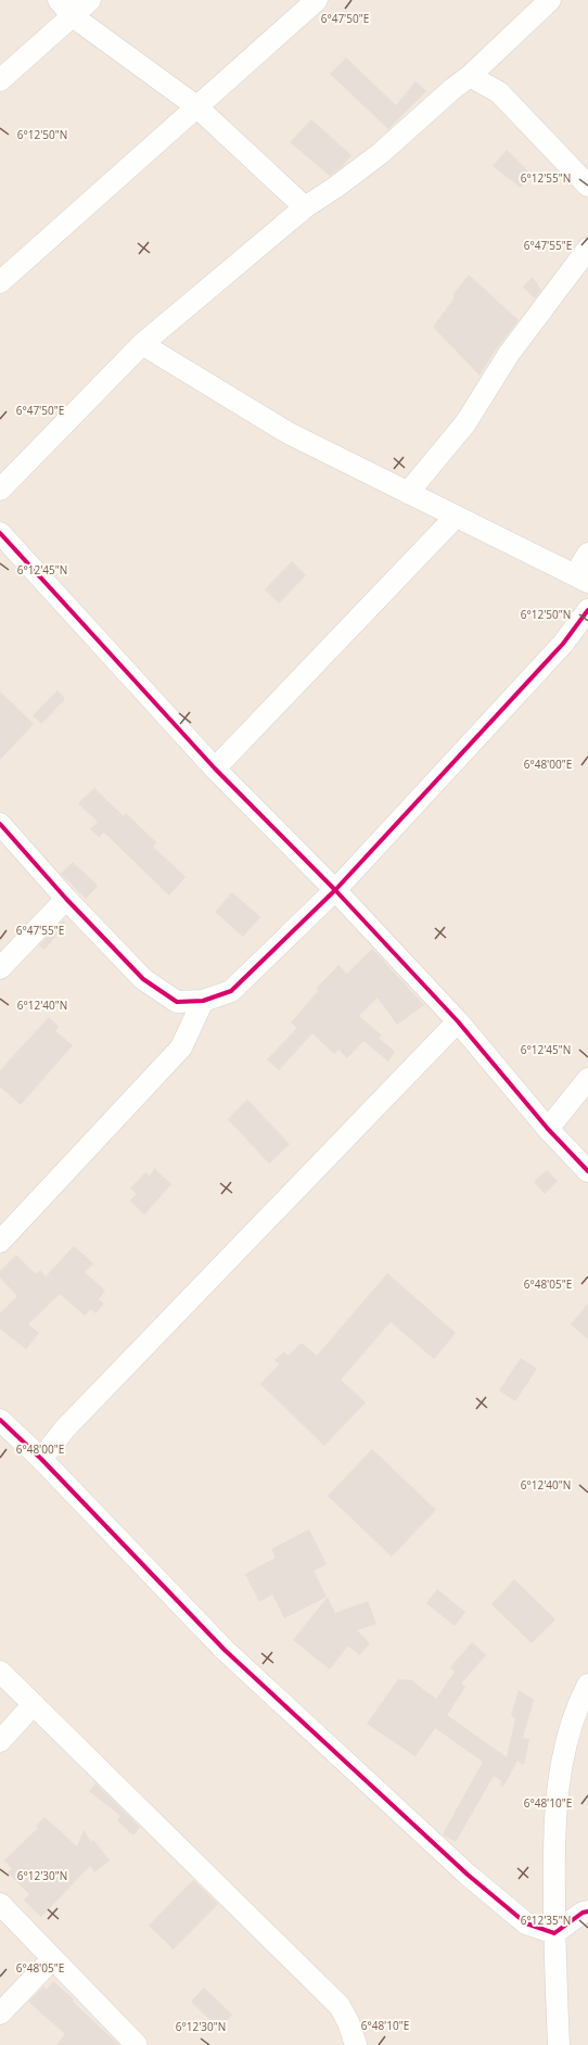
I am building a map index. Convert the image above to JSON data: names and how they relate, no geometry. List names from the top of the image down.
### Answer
{
  "coordinates": [
    "6°47'50\"E",
    "6°12'50\"N",
    "6°12'55\"N",
    "6°47'55\"E",
    "6°12'45\"N",
    "6°48'00\"E",
    "6°12'40\"N",
    "6°48'05\"E",
    "6°48'10\"E",
    "6°12'30\"N",
    "6°12'35\"N"
  ]
}
